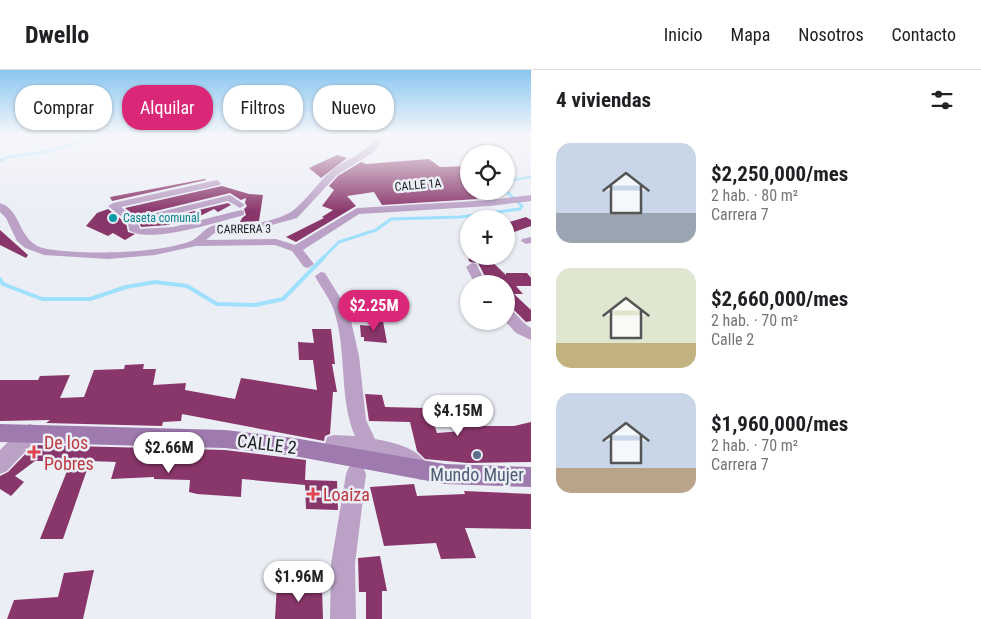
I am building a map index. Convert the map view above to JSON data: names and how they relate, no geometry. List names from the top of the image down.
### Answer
{
  "streets": {
    "street": ["CALLE 1A", "CARRERA 3", "CALLE 2"]
  },
  "places": {
    "other": ["Caseta comunal", "Mundo Mujer"],
    "health": ["De los Pobres", "Loaiza"]
  },
  "page": {
    "header": "Dwello",
    "nav": [
      "Inicio",
      "Mapa",
      "Nosotros",
      "Contacto"
    ],
    "heading": "4 viviendas",
    "chip": [
      "Comprar",
      "Alquilar",
      "Filtros",
      "Nuevo"
    ],
    "list": [
      {
        "name": "$2,250,000/mes",
        "note": "2 hab. · 80 m² · Carrera 7"
      },
      {
        "name": "$2,660,000/mes",
        "note": "2 hab. · 70 m² · Calle 2"
      },
      {
        "name": "$1,960,000/mes",
        "note": "2 hab. · 70 m² · Carrera 7"
      }
    ],
    "map_buttons": ["+", "−"],
    "price": [
      "$2.25M",
      "$4.15M",
      "$2.66M",
      "$1.96M"
    ]
  }
}
